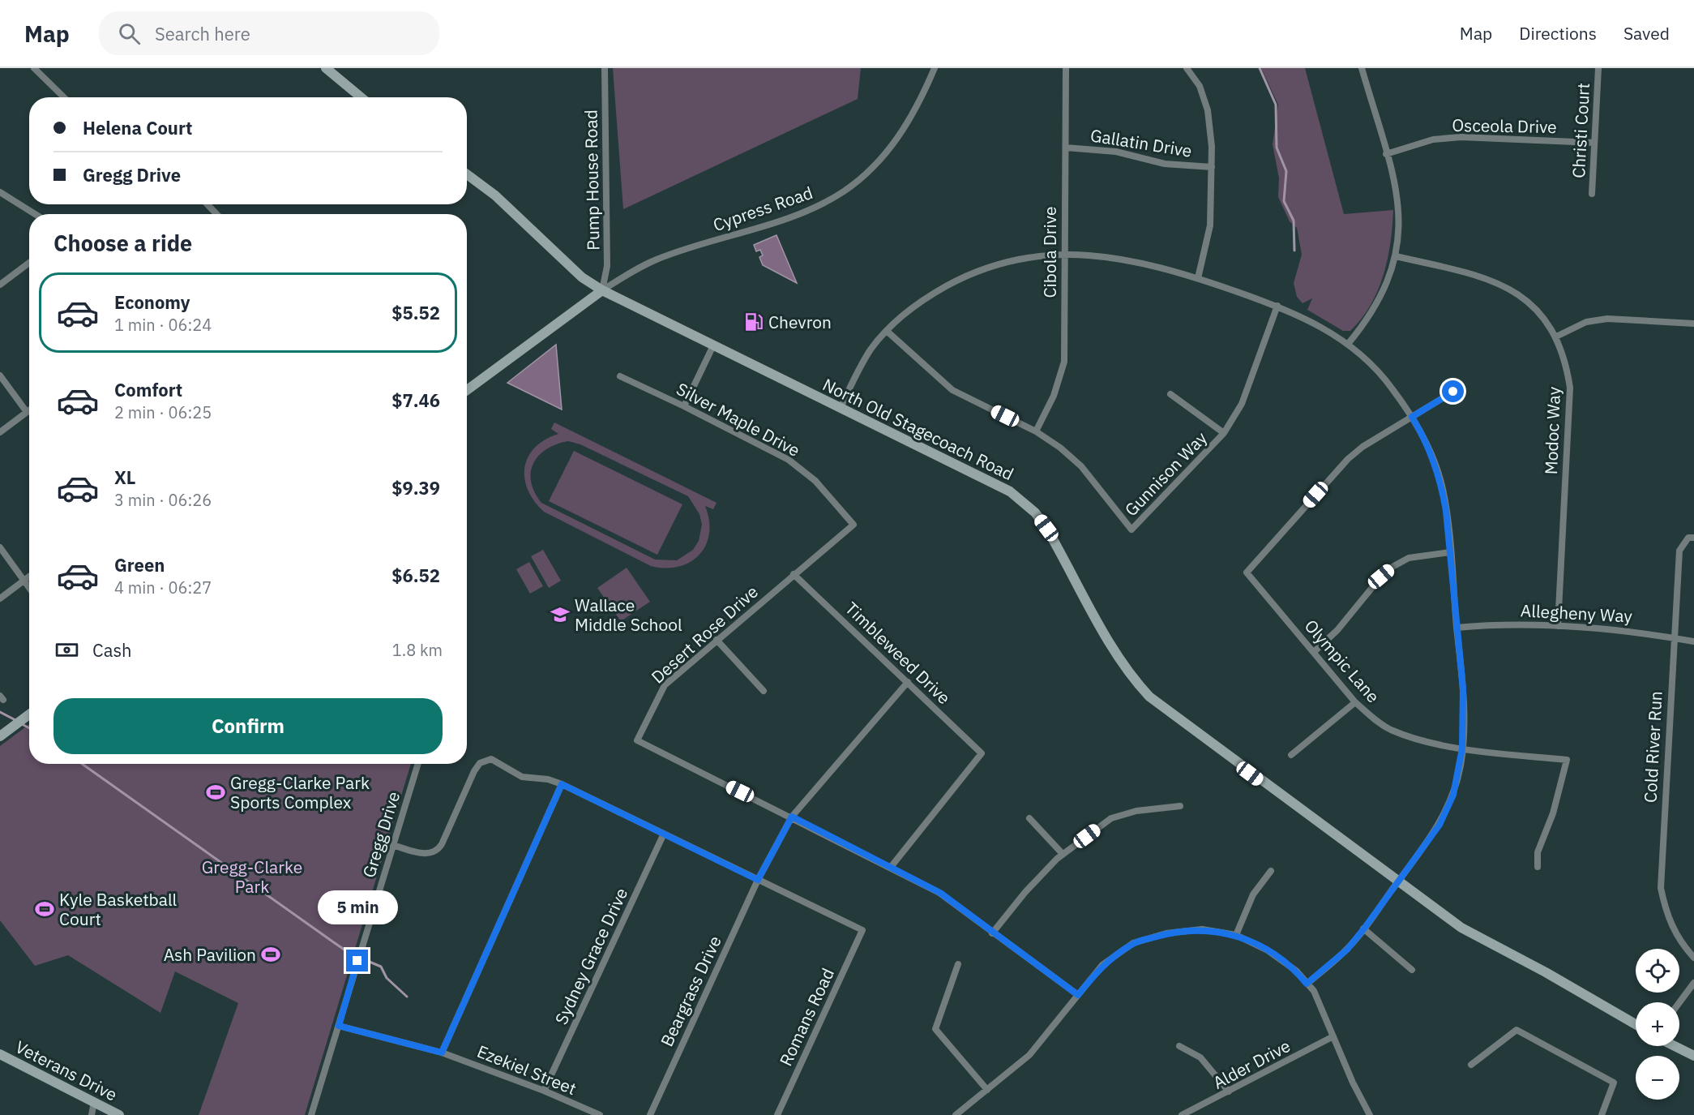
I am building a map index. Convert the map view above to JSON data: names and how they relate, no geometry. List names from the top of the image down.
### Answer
{
  "streets": {
    "street": [
      "Osceola Drive",
      "Christi Court",
      "Gallatin Drive",
      "Pump House Road",
      "Cypress Road",
      "Cibola Drive",
      "Silver Maple Drive",
      "North Old Stagecoach Road",
      "Modoc Way",
      "Gunnison Way",
      "Allegheny Way",
      "Desert Rose Drive",
      "Timbleweed Drive",
      "Olympic Lane",
      "Cold River Run",
      "Gregg Drive",
      "Sydney Grace Drive",
      "Beargrass Drive",
      "Romans Road",
      "Alder Drive",
      "Ezekiel Street",
      "Veterans Drive"
    ]
  },
  "crossings": [
    ["Osceola Drive", "Christi Court"],
    ["Gallatin Drive", "Cibola Drive"],
    ["Pump House Road", "Cypress Road"],
    ["Pump House Road", "North Old Stagecoach Road"],
    ["Cypress Road", "North Old Stagecoach Road"],
    ["Cibola Drive", "Gunnison Way"],
    ["Silver Maple Drive", "Desert Rose Drive"],
    ["Modoc Way", "Allegheny Way"],
    ["Allegheny Way", "Cold River Run"],
    ["Desert Rose Drive", "Timbleweed Drive"],
    ["Desert Rose Drive", "Beargrass Drive"],
    ["Gregg Drive", "Ezekiel Street"],
    ["Sydney Grace Drive", "Ezekiel Street"],
    ["Beargrass Drive", "Romans Road"]
  ],
  "parks": ["Gregg-Clarke Park"],
  "places": {
    "fuel station": ["Chevron"],
    "school or university": ["Wallace Middle School"],
    "sports": ["Gregg-Clarke Park Sports Complex", "Kyle Basketball Court", "Ash Pavilion"]
  },
  "page": {
    "header": "Map",
    "search": "Search here",
    "nav": ["Map", "Directions", "Saved"],
    "banner": ["Helena Court", "Gregg Drive"],
    "heading": "Choose a ride",
    "list": [
      {
        "name": "Economy",
        "note": "1 min · 06:24",
        "value": "$5.52"
      },
      {
        "name": "Comfort",
        "note": "2 min · 06:25",
        "value": "$7.46"
      },
      {
        "name": "XL",
        "note": "3 min · 06:26",
        "value": "$9.39"
      },
      {
        "name": "Green",
        "note": "4 min · 06:27",
        "value": "$6.52"
      }
    ],
    "pay": ["Cash", "1.8 km"],
    "buttons": "Confirm",
    "bubble": "5 min",
    "map_buttons": ["+", "−"]
  }
}
